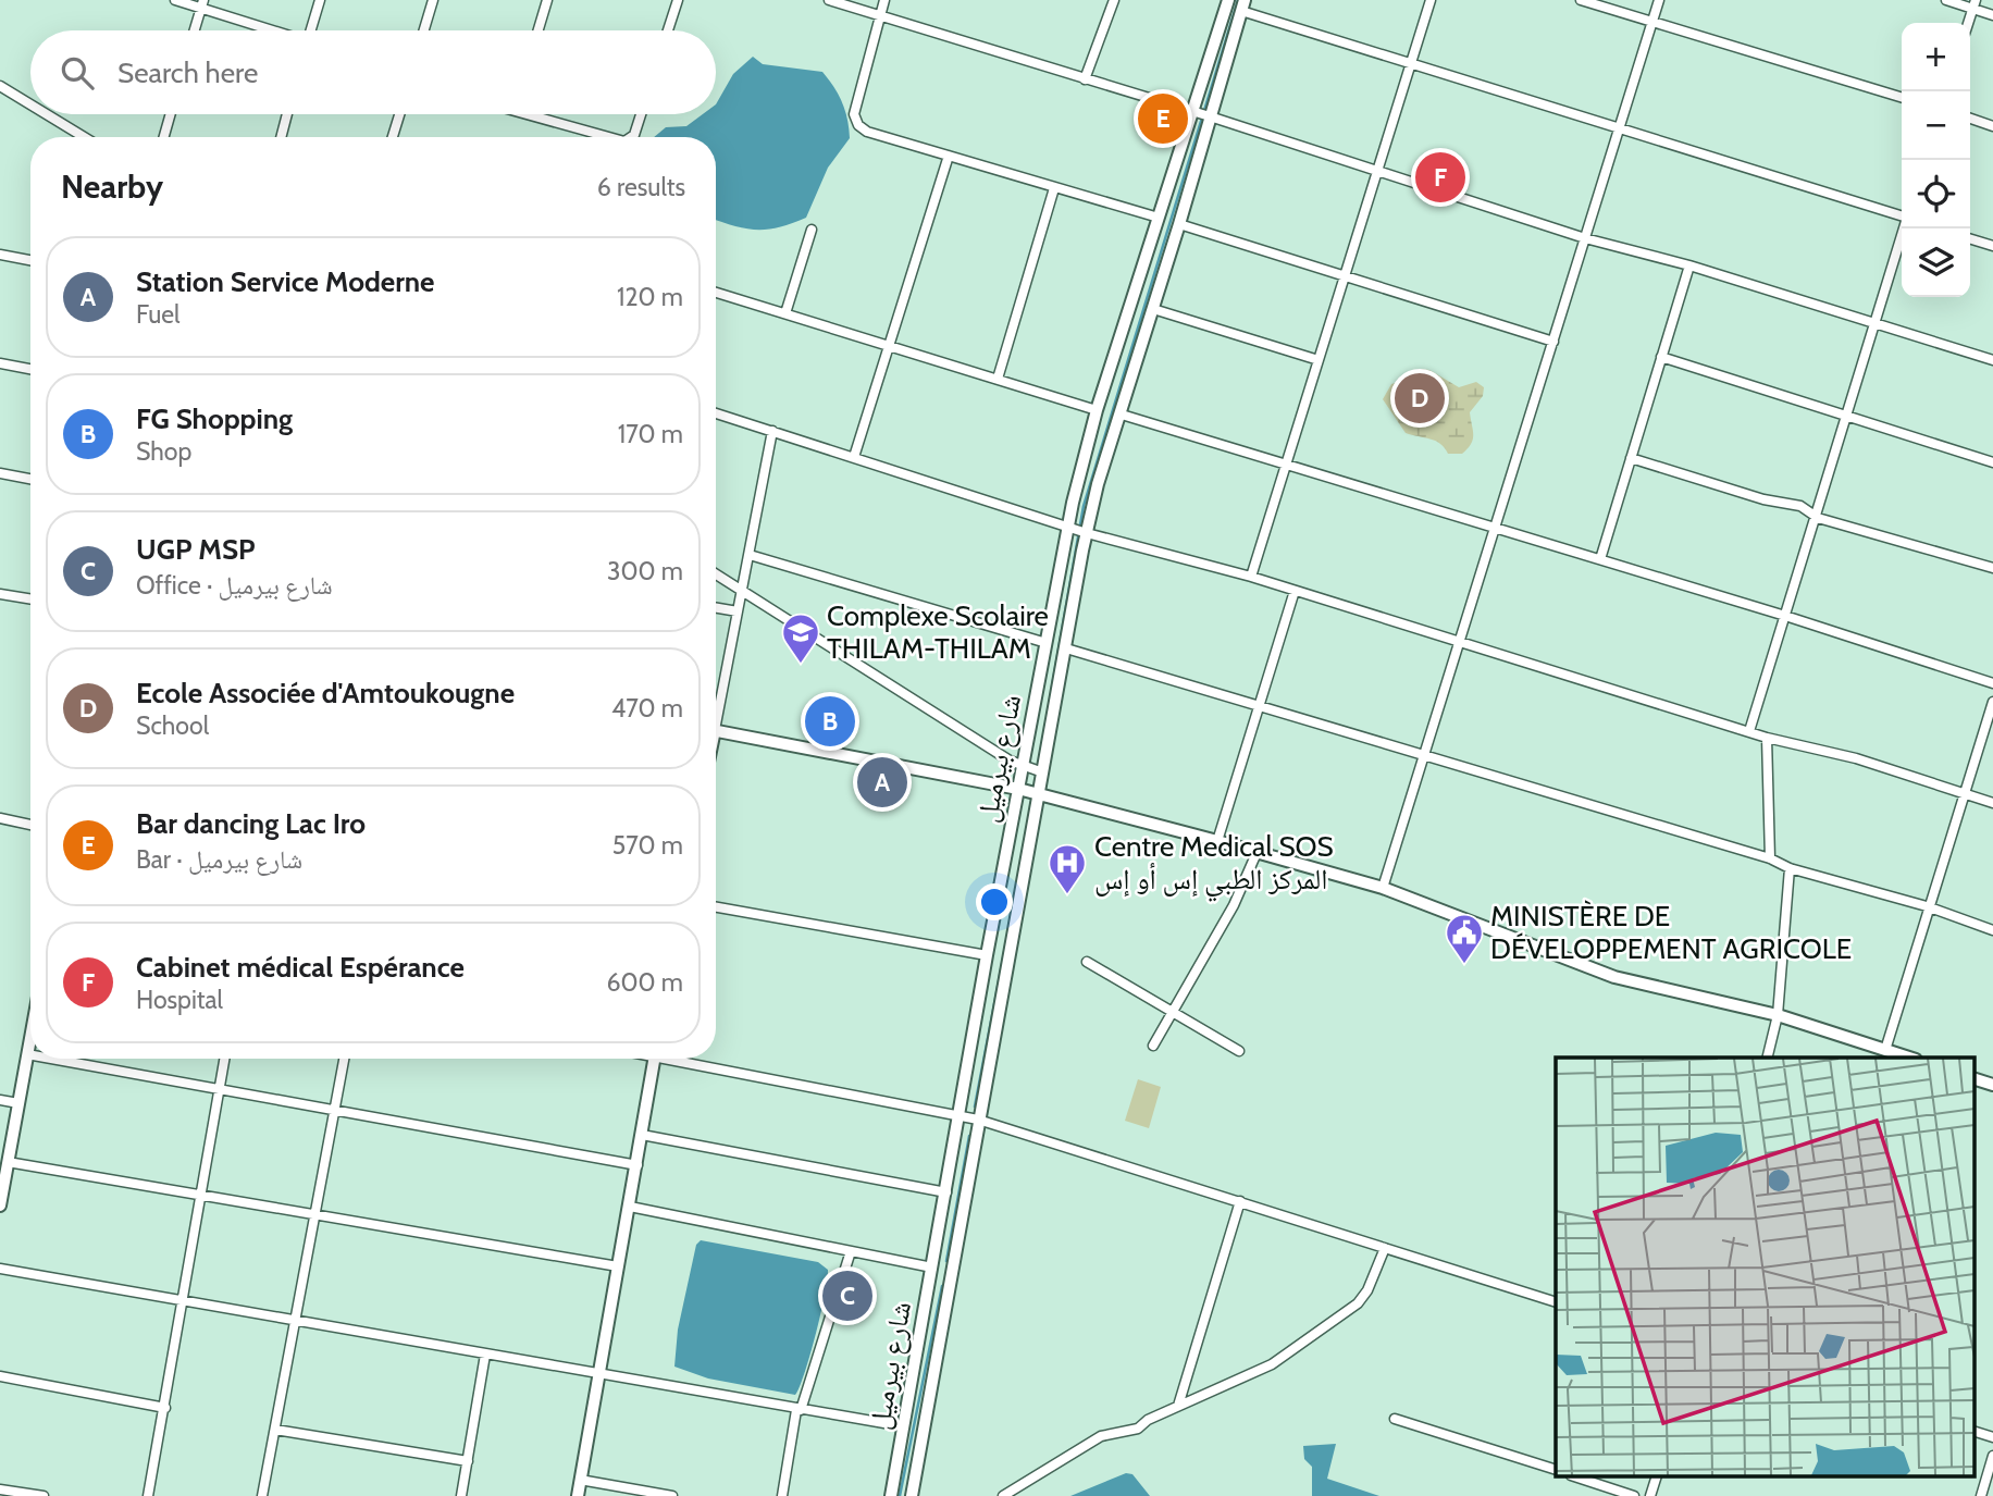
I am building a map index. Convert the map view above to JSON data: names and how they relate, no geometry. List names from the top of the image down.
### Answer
{
  "streets": {
    "street": ["شارع بيرميل"]
  },
  "places": {
    "school or university": ["Complexe Scolaire THILAM-THILAM"],
    "hospital": ["Centre Medical SOS المركز الطبي إس أو إس"],
    "public building": ["MINISTÈRE DE DÉVELOPPEMENT AGRICOLE"]
  },
  "page": {
    "map_buttons": ["+", "−"],
    "search": "Search here",
    "pins": [
      "E",
      "F",
      "D",
      "B",
      "A",
      "C"
    ],
    "heading": ["Nearby", "6 results"],
    "list": [
      {
        "mark": "A",
        "name": "Station Service Moderne",
        "note": "Fuel",
        "value": "120 m"
      },
      {
        "mark": "B",
        "name": "FG Shopping",
        "note": "Shop",
        "value": "170 m"
      },
      {
        "mark": "C",
        "name": "UGP MSP",
        "note": "Office · شارع بيرميل",
        "value": "300 m"
      },
      {
        "mark": "D",
        "name": "Ecole Associée d'Amtoukougne",
        "note": "School",
        "value": "470 m"
      },
      {
        "mark": "E",
        "name": "Bar dancing Lac Iro",
        "note": "Bar · شارع بيرميل",
        "value": "570 m"
      },
      {
        "mark": "F",
        "name": "Cabinet médical Espérance",
        "note": "Hospital",
        "value": "600 m"
      }
    ]
  }
}
